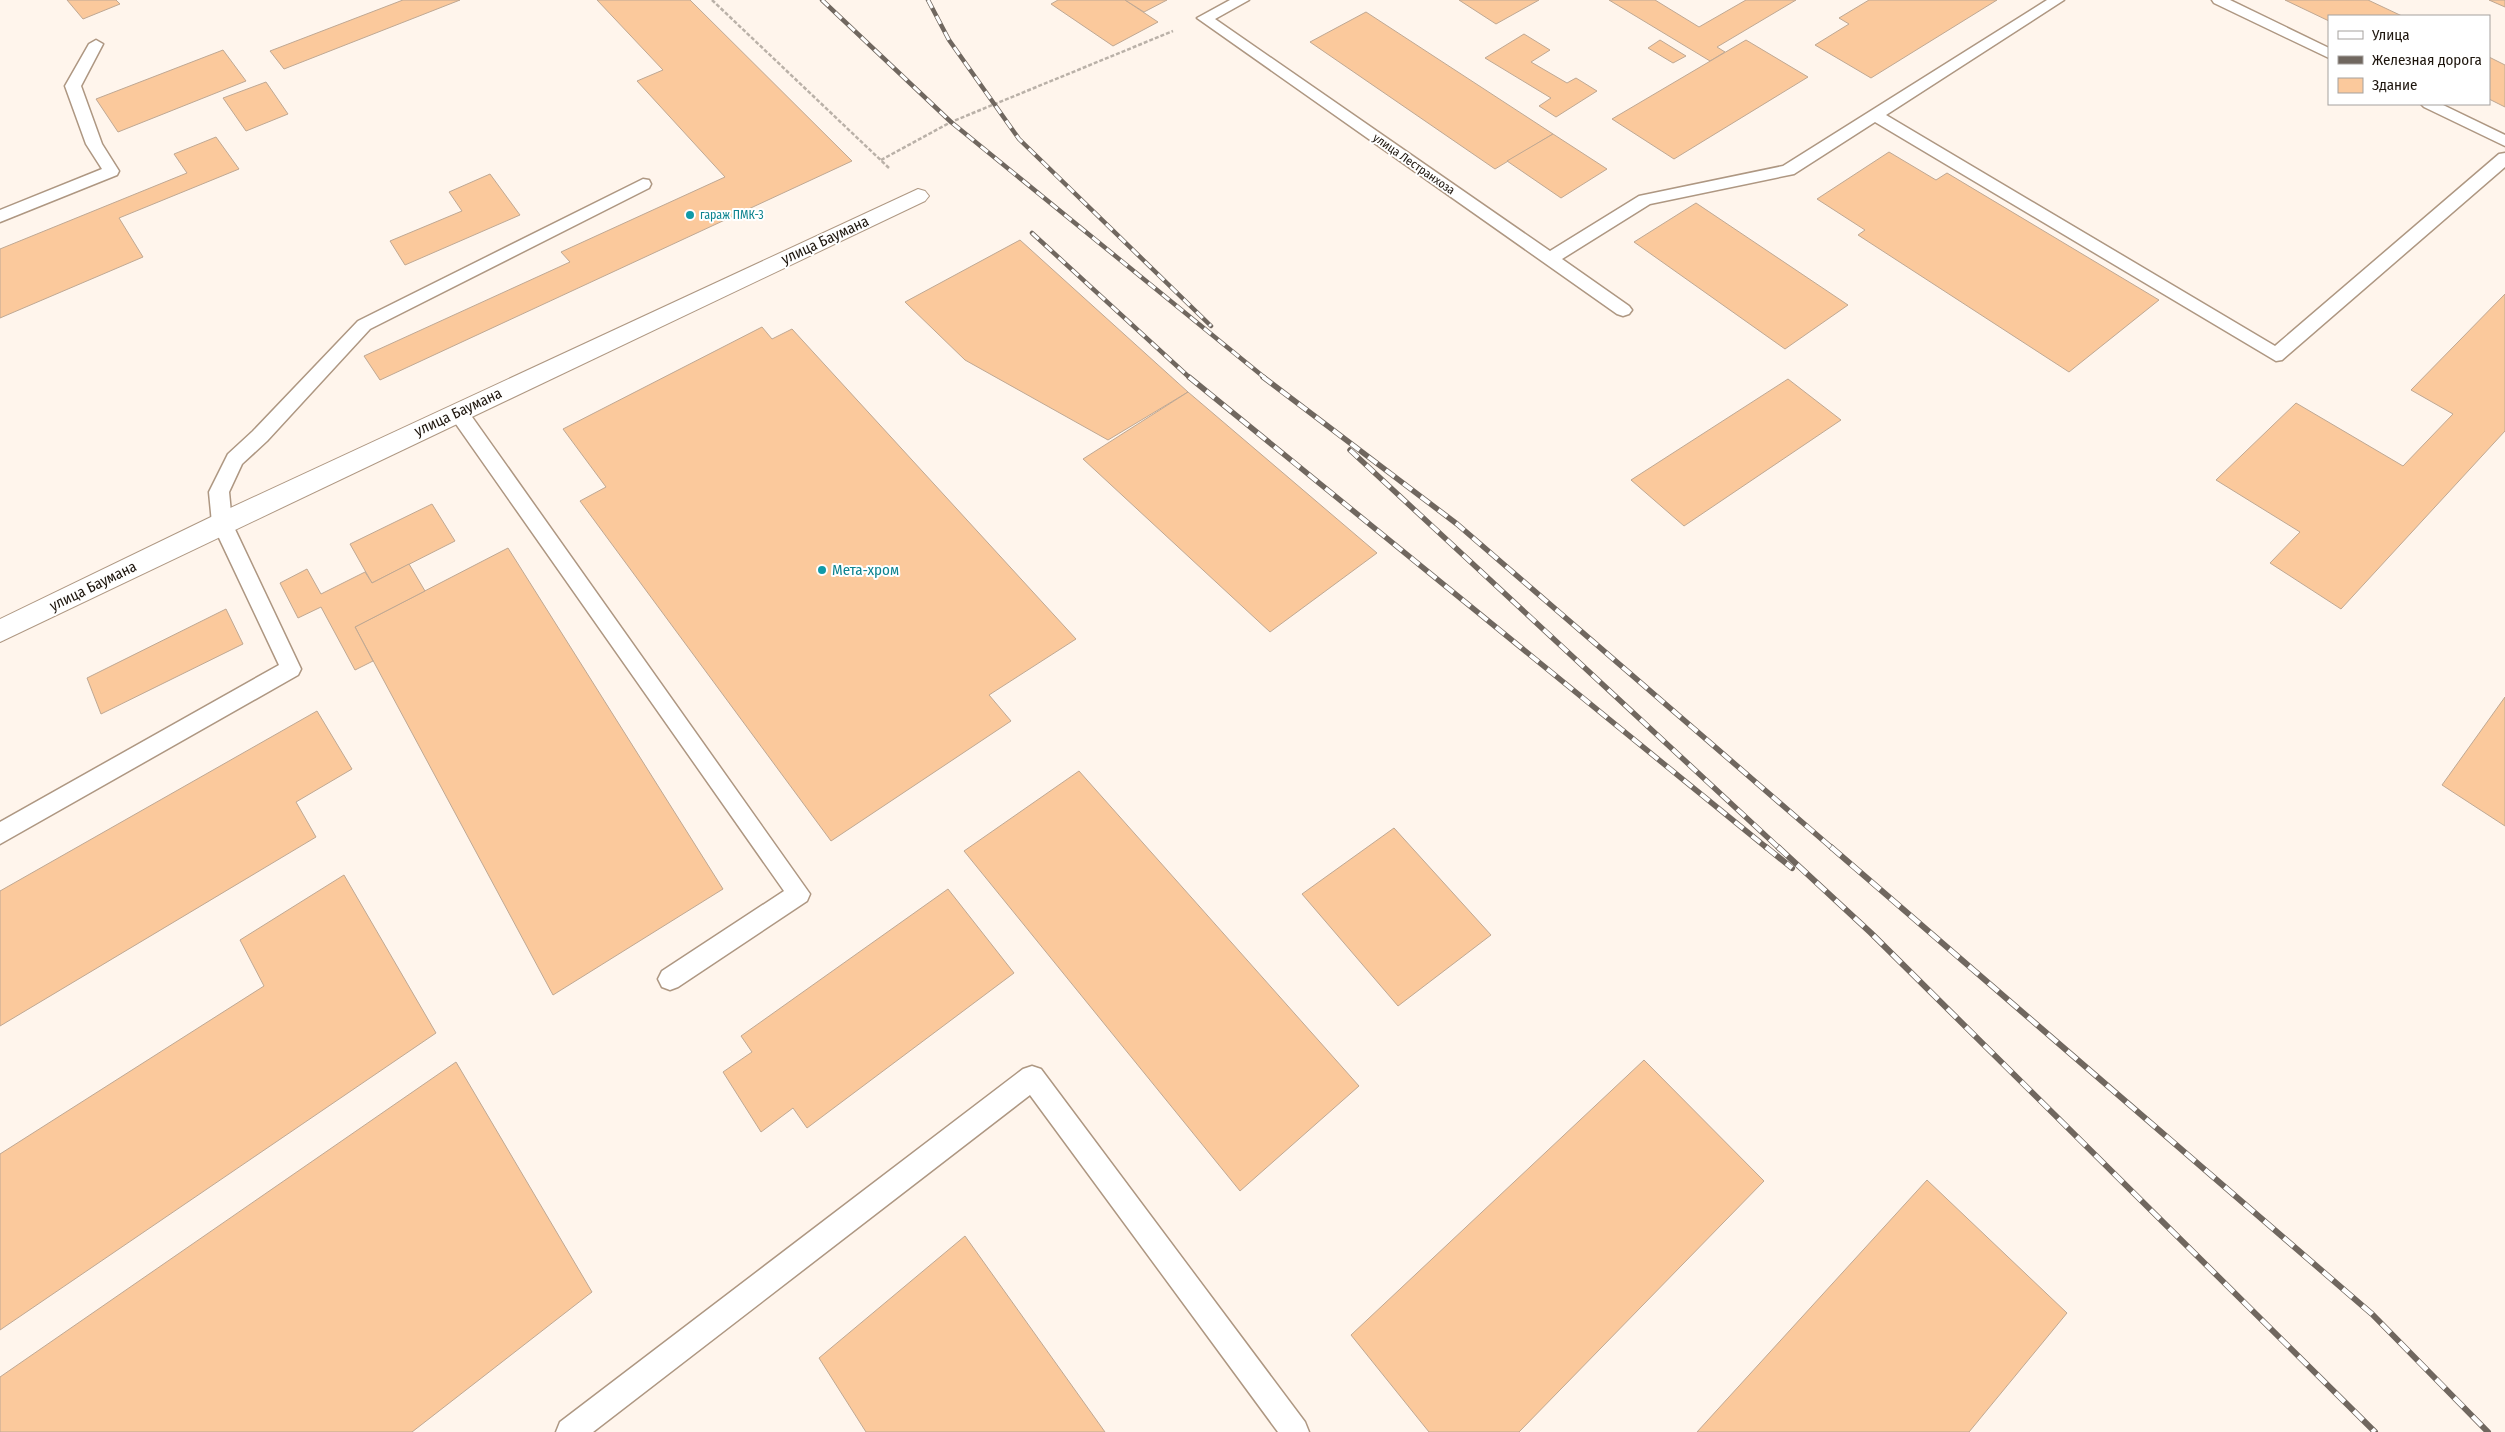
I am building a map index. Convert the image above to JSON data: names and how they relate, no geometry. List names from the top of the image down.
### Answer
{
  "streets": {
    "street": ["улица Баумана"],
    "lane": ["улица Лестранхоза"]
  },
  "places": ["гараж ПМК-3", "Мета-хром"],
  "legend": ["Улица", "Железная дорога", "Здание"]
}
